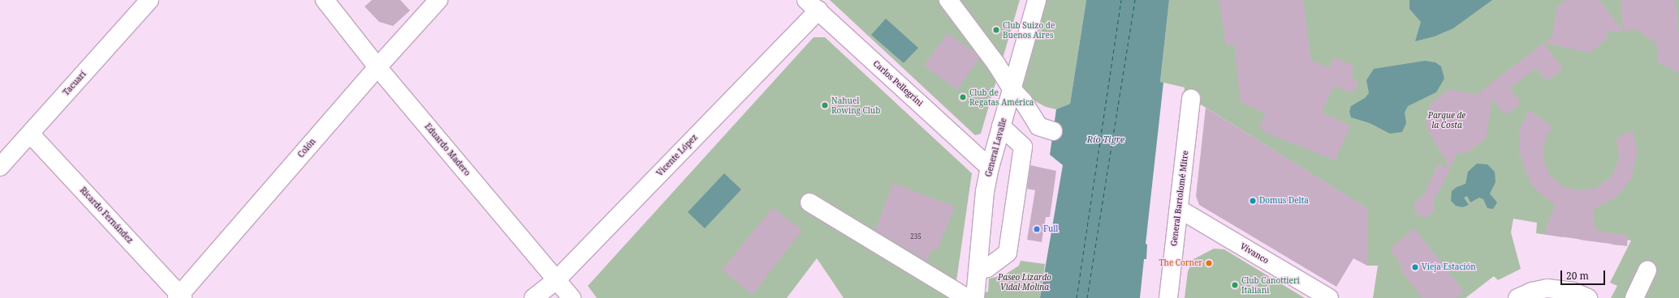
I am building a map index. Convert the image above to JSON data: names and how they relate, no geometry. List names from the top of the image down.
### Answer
{
  "streets": {
    "street": [
      "Tacuarí",
      "Carlos Pellegrini",
      "General Lavalle",
      "Colón",
      "Eduardo Madero",
      "Vicente López",
      "General Bartolomé Mitre",
      "Ricardo Fernández",
      "Vivanco"
    ]
  },
  "crossings": [
    ["Tacuarí", "Ricardo Fernández"],
    ["Carlos Pellegrini", "General Lavalle"],
    ["Carlos Pellegrini", "Vicente López"],
    ["Colón", "Eduardo Madero"],
    ["Colón", "Ricardo Fernández"],
    ["Eduardo Madero", "Vicente López"],
    ["General Bartolomé Mitre", "Vivanco"]
  ],
  "water": ["Río Tigre"],
  "parks": ["Parque de la Costa", "Paseo Lizardo Vidal Molina"],
  "places": [
    "Club Suizo de Buenos Aires",
    "Club de Regatas América",
    "Nahuel Rowing Club",
    "Domus Delta",
    "Full",
    "The Corner",
    "Vieja Estación",
    "Club Canottieri Italiani"
  ],
  "house_numbers": ["235"],
  "scale_bar": "20 m"
}
